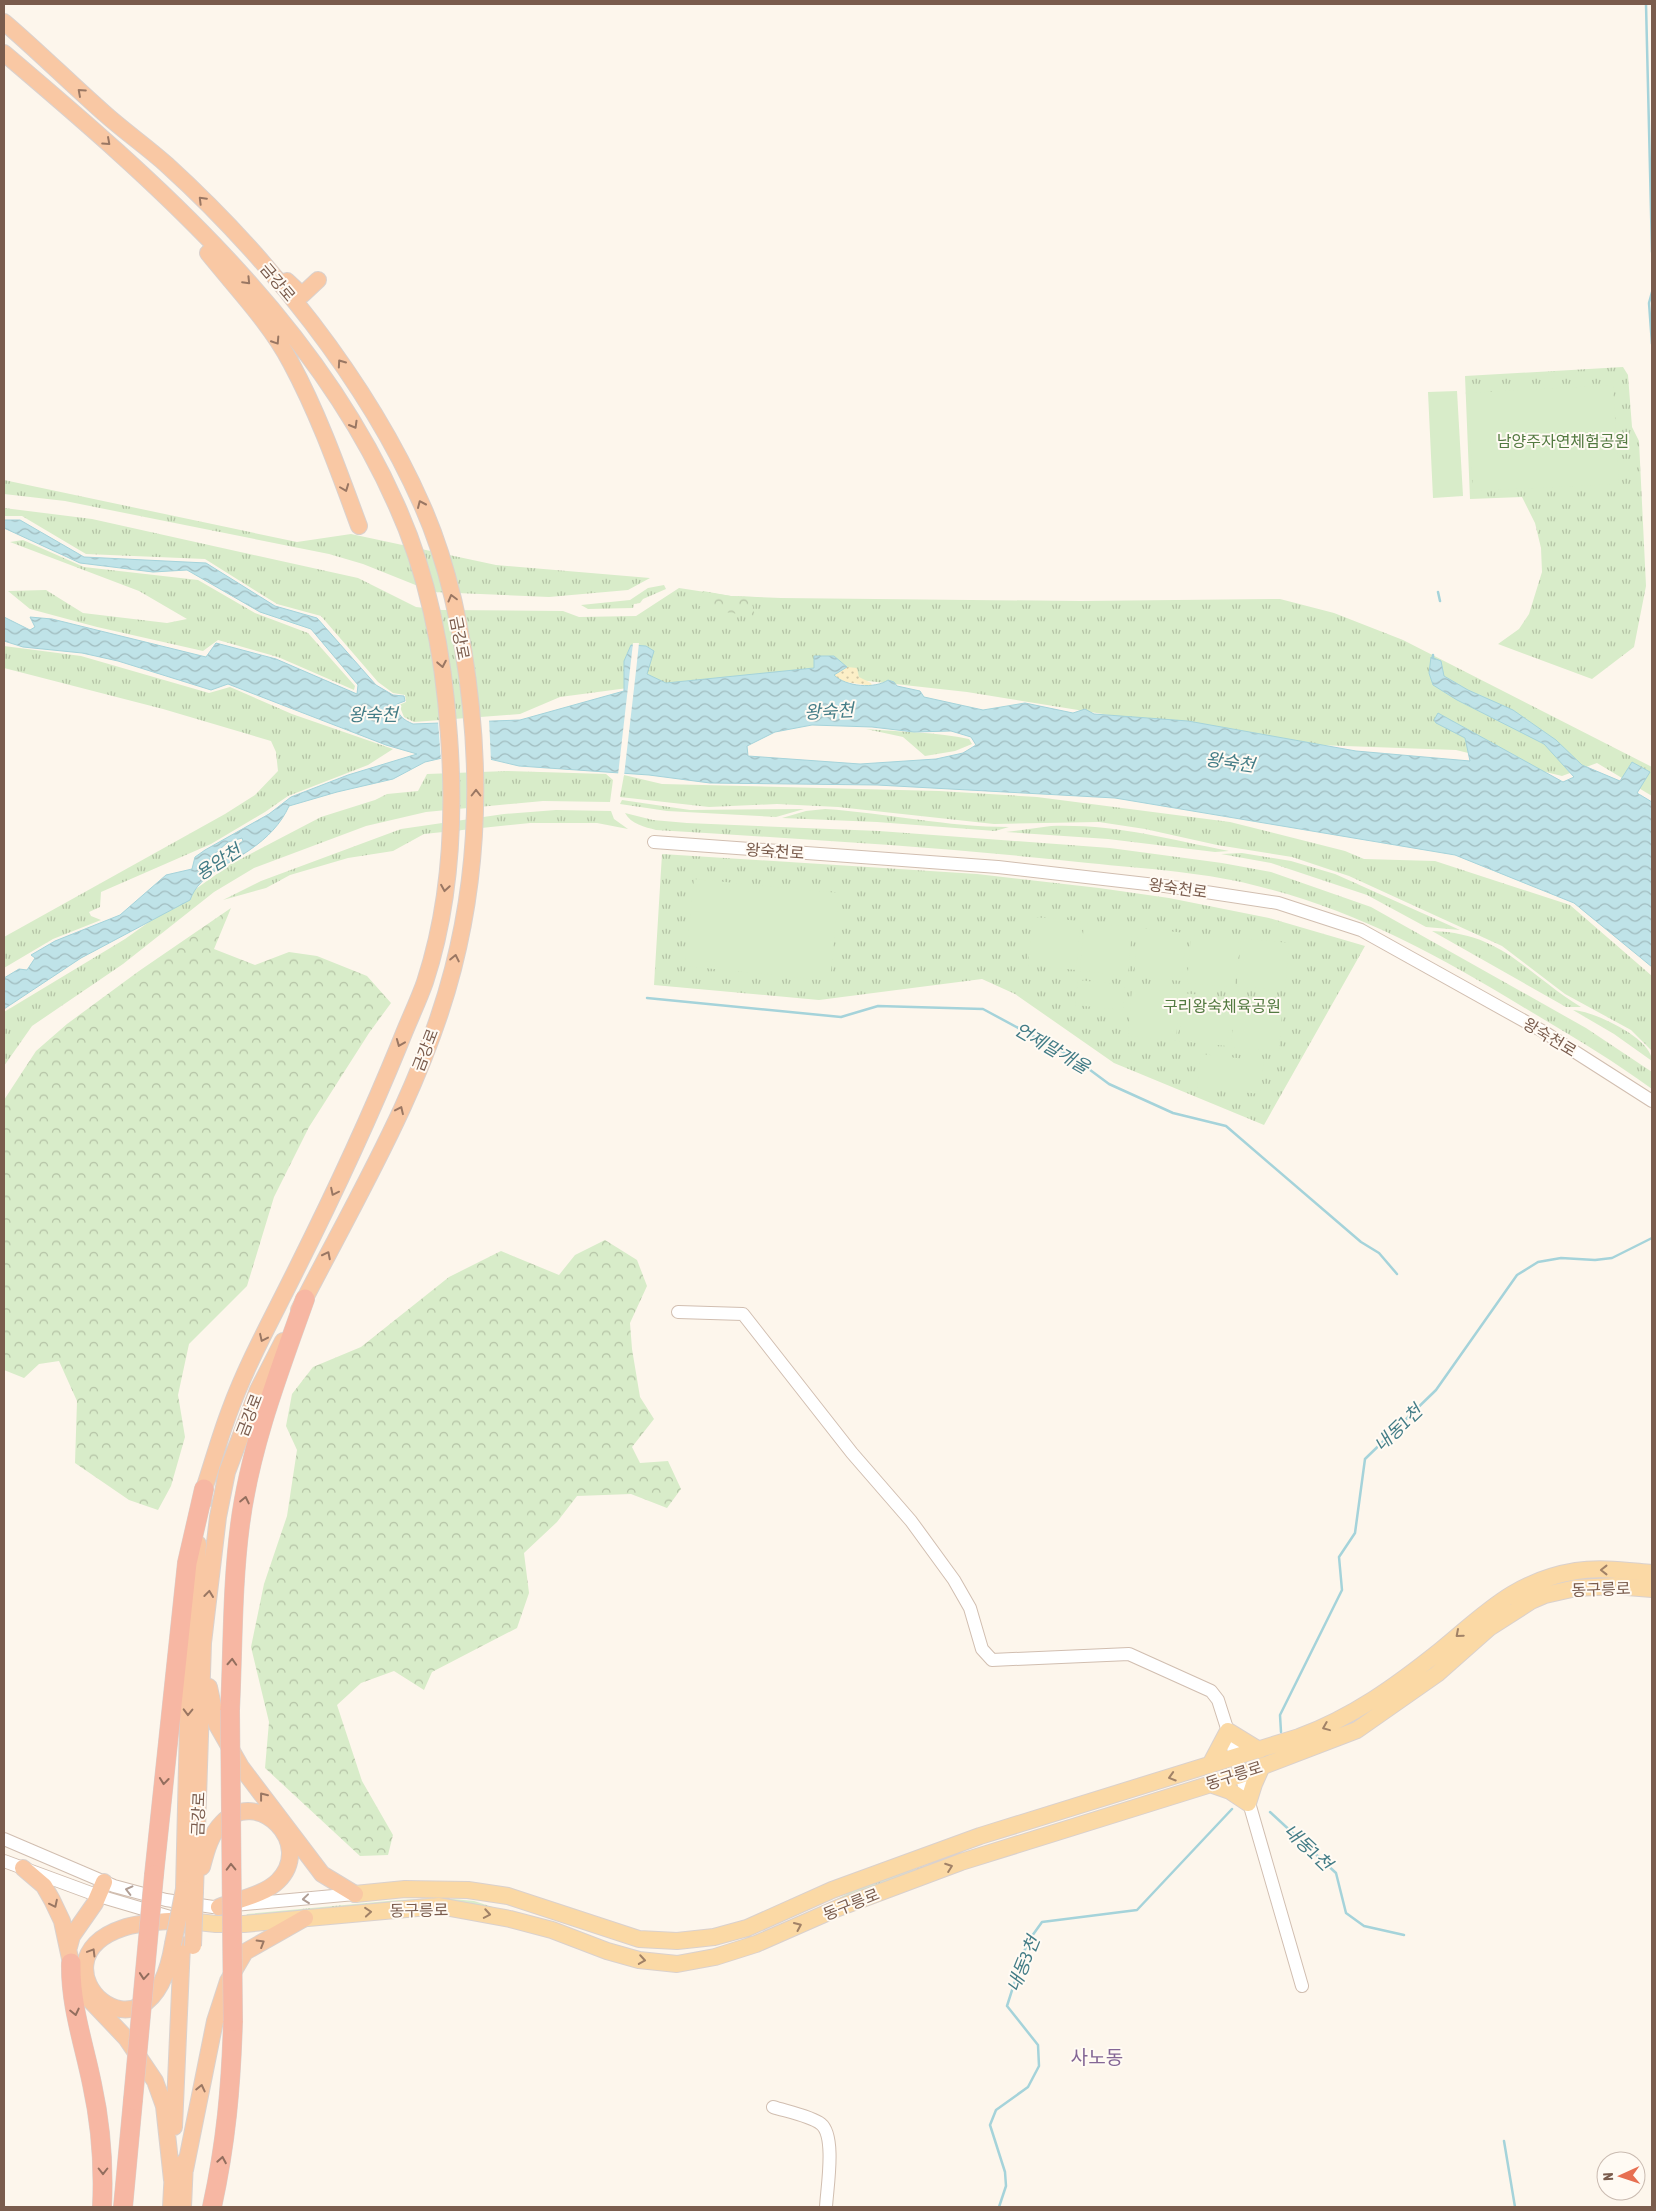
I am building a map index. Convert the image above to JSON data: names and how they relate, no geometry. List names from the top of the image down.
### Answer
{
  "streets": {
    "highway": ["금강로"],
    "main road": ["동구릉로"],
    "street": ["왕숙천로"]
  },
  "districts": ["사노동"],
  "water": [
    "왕숙천",
    "용암천",
    "언제말개울",
    "내동1천",
    "내동3천"
  ],
  "parks": ["남양주자연체험공원", "구리왕숙체육공원"],
  "north": "left"
}
